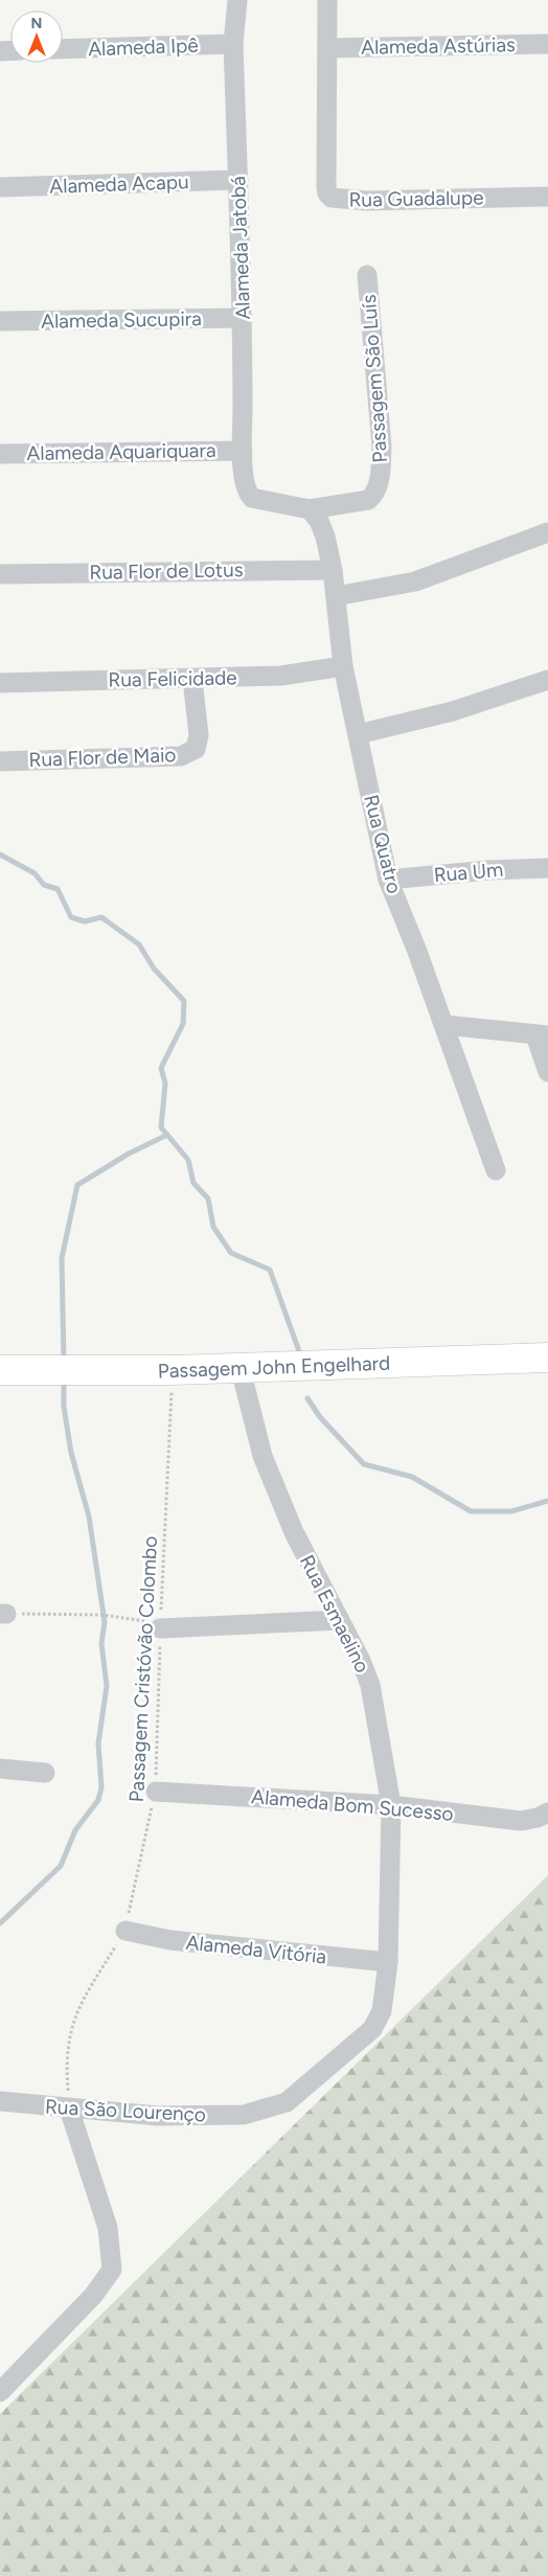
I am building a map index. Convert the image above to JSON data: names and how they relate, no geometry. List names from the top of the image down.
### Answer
{
  "streets": {
    "main road": ["Passagem John Engelhard"],
    "street": [
      "Alameda Astúrias",
      "Alameda Ipê",
      "Alameda Acapu",
      "Rua Guadalupe",
      "Alameda Jatobá",
      "Alameda Sucupira",
      "Passagem São Luís",
      "Alameda Aquariquara",
      "Rua Flor de Lotus",
      "Rua Felicidade",
      "Rua Flor de Maio",
      "Rua Quatro",
      "Rua Um",
      "Rua Esmaelino",
      "Alameda Bom Sucesso",
      "Alameda Vitória",
      "Rua São Lourenço"
    ],
    "path": ["Passagem Cristóvão Colombo"]
  },
  "crossings": [
    ["Alameda Astúrias", "Rua Guadalupe"],
    ["Alameda Ipê", "Alameda Jatobá"],
    ["Alameda Acapu", "Alameda Jatobá"],
    ["Alameda Jatobá", "Alameda Sucupira"],
    ["Alameda Jatobá", "Passagem São Luís"],
    ["Alameda Jatobá", "Alameda Aquariquara"],
    ["Passagem São Luís", "Alameda Aquariquara"],
    ["Passagem São Luís", "Rua Quatro"],
    ["Rua Flor de Lotus", "Rua Quatro"],
    ["Rua Felicidade", "Rua Flor de Maio"],
    ["Rua Felicidade", "Rua Quatro"],
    ["Rua Quatro", "Rua Um"],
    ["Passagem John Engelhard", "Rua Esmaelino"],
    ["Passagem John Engelhard", "Passagem Cristóvão Colombo"],
    ["Rua Esmaelino", "Alameda Bom Sucesso"],
    ["Rua Esmaelino", "Alameda Vitória"],
    ["Rua Esmaelino", "Rua São Lourenço"],
    ["Passagem Cristóvão Colombo", "Alameda Bom Sucesso"],
    ["Passagem Cristóvão Colombo", "Alameda Vitória"],
    ["Passagem Cristóvão Colombo", "Rua São Lourenço"],
    ["Alameda Vitória", "Rua São Lourenço"]
  ],
  "north": "top"
}
